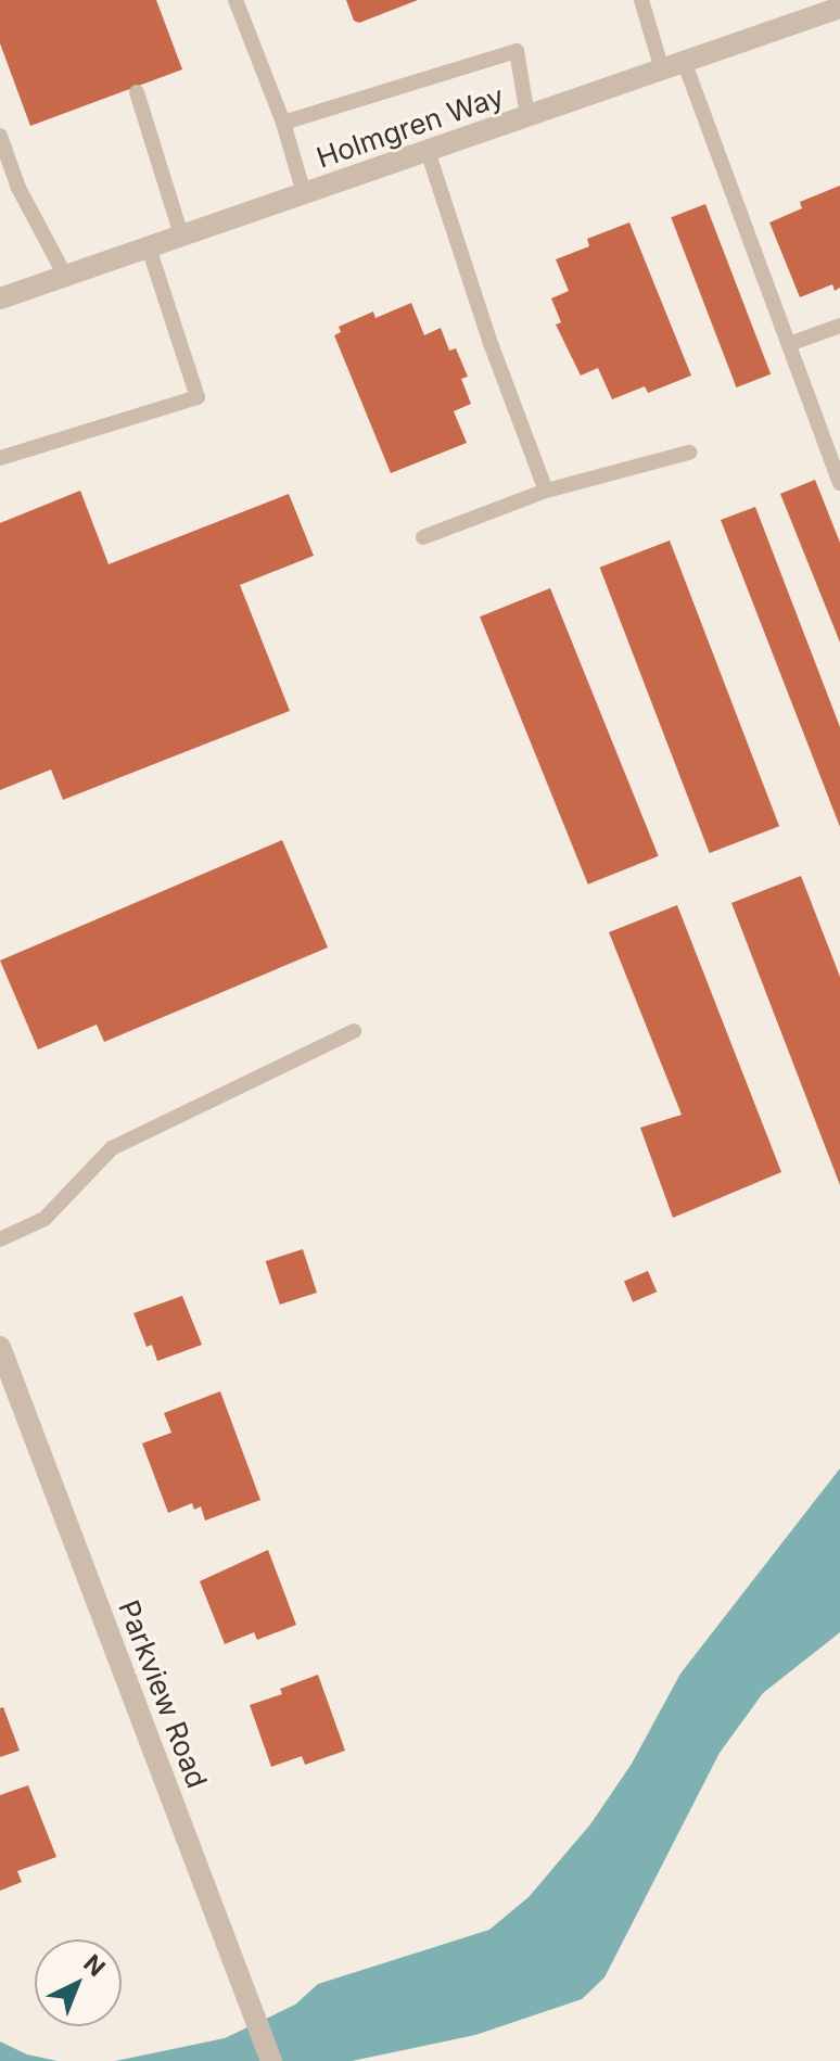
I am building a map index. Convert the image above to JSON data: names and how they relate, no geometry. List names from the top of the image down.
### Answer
{
  "streets": {
    "street": ["Holmgren Way", "Parkview Road"]
  },
  "north": "top right"
}
